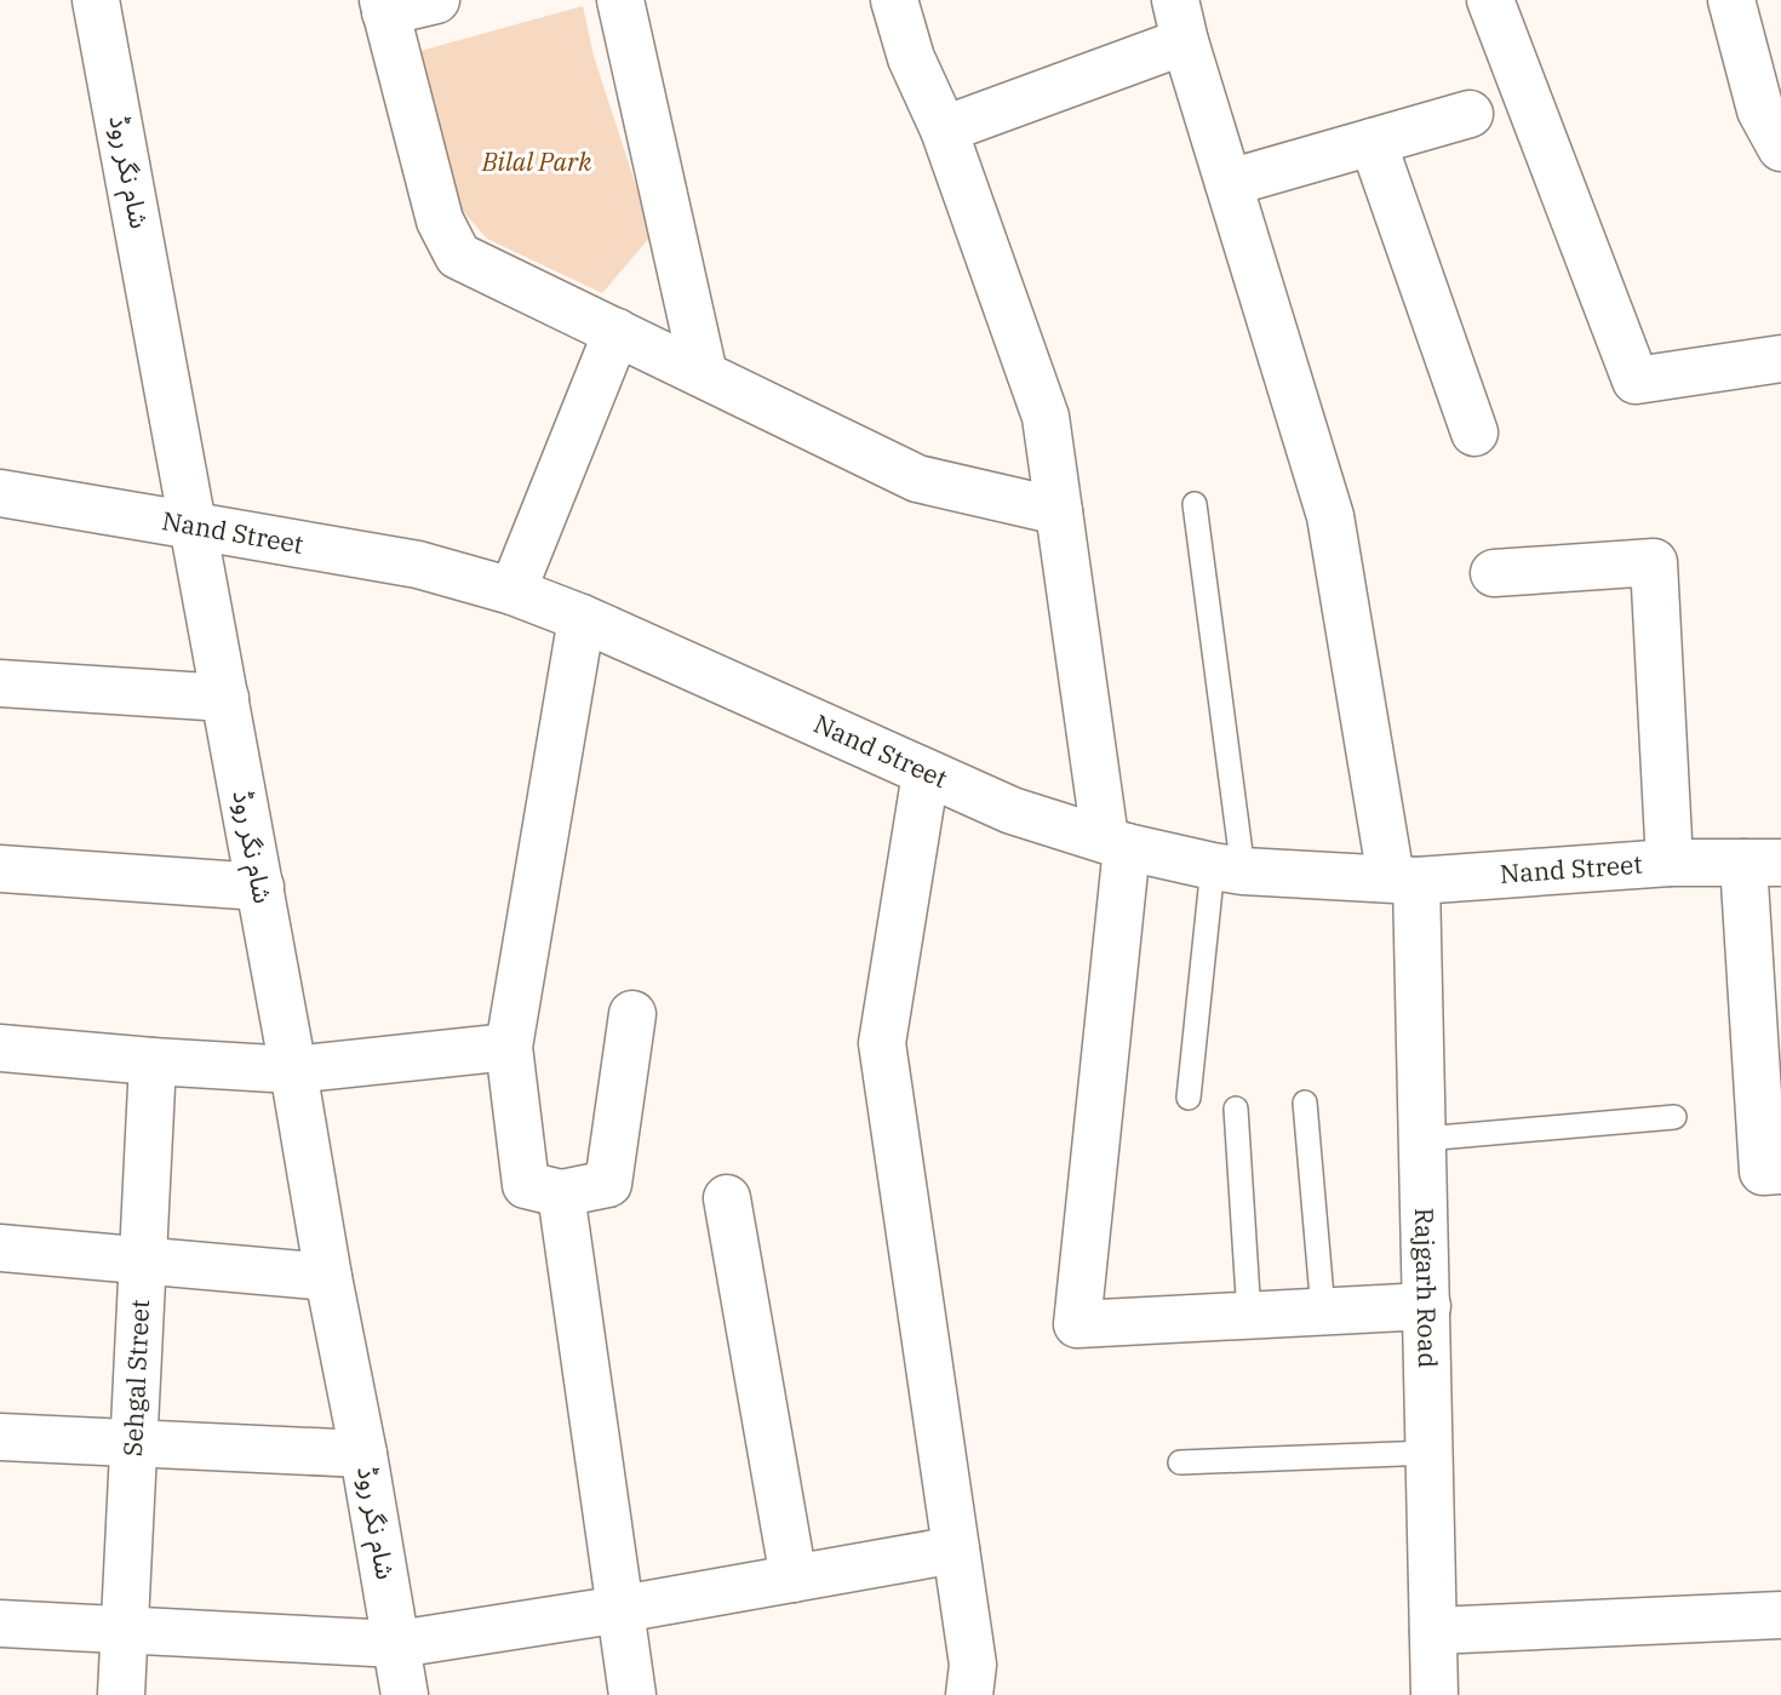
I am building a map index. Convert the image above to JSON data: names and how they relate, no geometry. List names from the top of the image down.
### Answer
{
  "streets": {
    "street": [
      "شام نگر روڈ",
      "Nand Street",
      "Rajgarh Road",
      "Sehgal Street"
    ]
  },
  "crossings": [
    ["شام نگر روڈ", "Nand Street"],
    ["Nand Street", "Rajgarh Road"]
  ],
  "parks": ["Bilal Park"]
}
